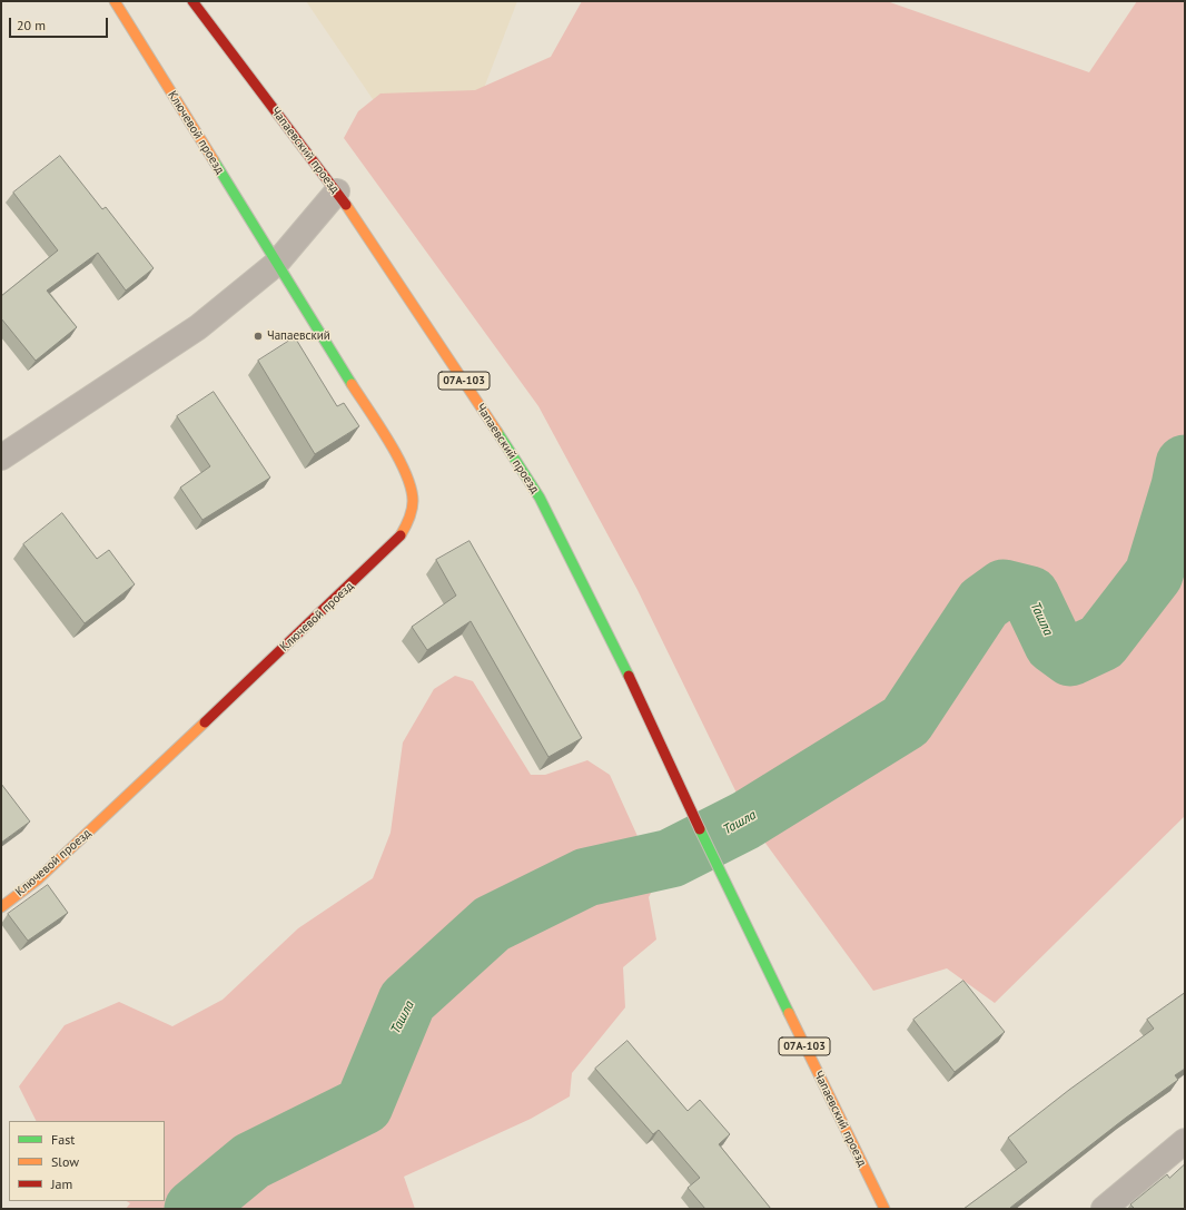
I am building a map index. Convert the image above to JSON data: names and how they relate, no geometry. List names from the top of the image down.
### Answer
{
  "streets": {
    "main road": ["Ключевой проезд", "Чапаевский проезд", "07А-103"]
  },
  "water": ["Ташла"],
  "places": ["Чапаевский"],
  "legend": ["Fast", "Slow", "Jam"],
  "scale_bar": "20 m"
}
